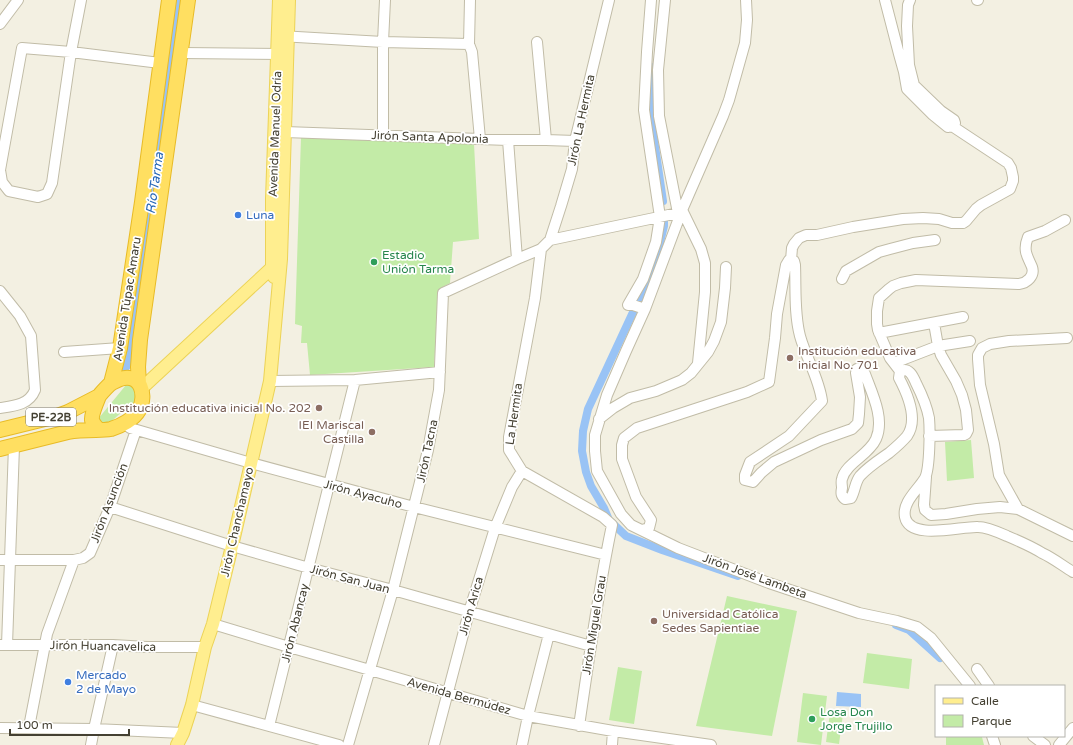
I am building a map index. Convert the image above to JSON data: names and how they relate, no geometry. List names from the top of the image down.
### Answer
{
  "streets": {
    "highway": ["Avenida Túpac Amaru", "PE-22B"],
    "main road": ["Avenida Manuel Odría", "Jirón Chanchamayo"],
    "street": [
      "Jirón La Hermita",
      "Jirón Santa Apolonia",
      "La Hermita",
      "Jirón Tacna",
      "Jirón Ayacuho",
      "Jirón Asunción",
      "Jirón José Lambeta",
      "Jirón San Juan",
      "Jirón Arica",
      "Jirón Abancay",
      "Jirón Miguel Grau",
      "Jirón Huancavelica",
      "Avenida Bermúdez"
    ]
  },
  "crossings": [
    ["Jirón La Hermita", "Jirón Santa Apolonia"],
    ["Avenida Manuel Odría", "Jirón Santa Apolonia"],
    ["Avenida Manuel Odría", "Jirón Chanchamayo"],
    ["Avenida Túpac Amaru", "PE-22B"],
    ["Avenida Túpac Amaru", "Jirón Ayacuho"],
    ["Avenida Túpac Amaru", "Jirón Asunción"],
    ["La Hermita", "Jirón Arica"],
    ["La Hermita", "Jirón Miguel Grau"],
    ["PE-22B", "Jirón Ayacuho"],
    ["PE-22B", "Jirón Asunción"],
    ["Jirón Tacna", "Jirón Ayacuho"],
    ["Jirón Tacna", "Jirón San Juan"],
    ["Jirón Tacna", "Avenida Bermúdez"],
    ["Jirón Ayacuho", "Jirón Asunción"],
    ["Jirón Ayacuho", "Jirón Chanchamayo"],
    ["Jirón Ayacuho", "Jirón Arica"],
    ["Jirón Ayacuho", "Jirón Abancay"],
    ["Jirón Ayacuho", "Jirón Miguel Grau"],
    ["Jirón Asunción", "Jirón San Juan"],
    ["Jirón Chanchamayo", "Jirón San Juan"],
    ["Jirón Chanchamayo", "Jirón Huancavelica"],
    ["Jirón Chanchamayo", "Avenida Bermúdez"],
    ["Jirón San Juan", "Jirón Arica"],
    ["Jirón San Juan", "Jirón Abancay"],
    ["Jirón San Juan", "Jirón Miguel Grau"],
    ["Jirón Arica", "Avenida Bermúdez"],
    ["Jirón Abancay", "Avenida Bermúdez"],
    ["Jirón Miguel Grau", "Avenida Bermúdez"]
  ],
  "water": ["Río Tarma"],
  "places": [
    "Luna",
    "Estadio Unión Tarma",
    "Institución educativa inicial No. 701",
    "Institución educativa inicial No. 202",
    "IEI Mariscal Castilla",
    "Universidad Católica Sedes Sapientiae",
    "Mercado 2 de Mayo",
    "Losa Don Jorge Trujillo"
  ],
  "legend": ["Calle", "Parque"],
  "scale_bar": "100 m"
}
